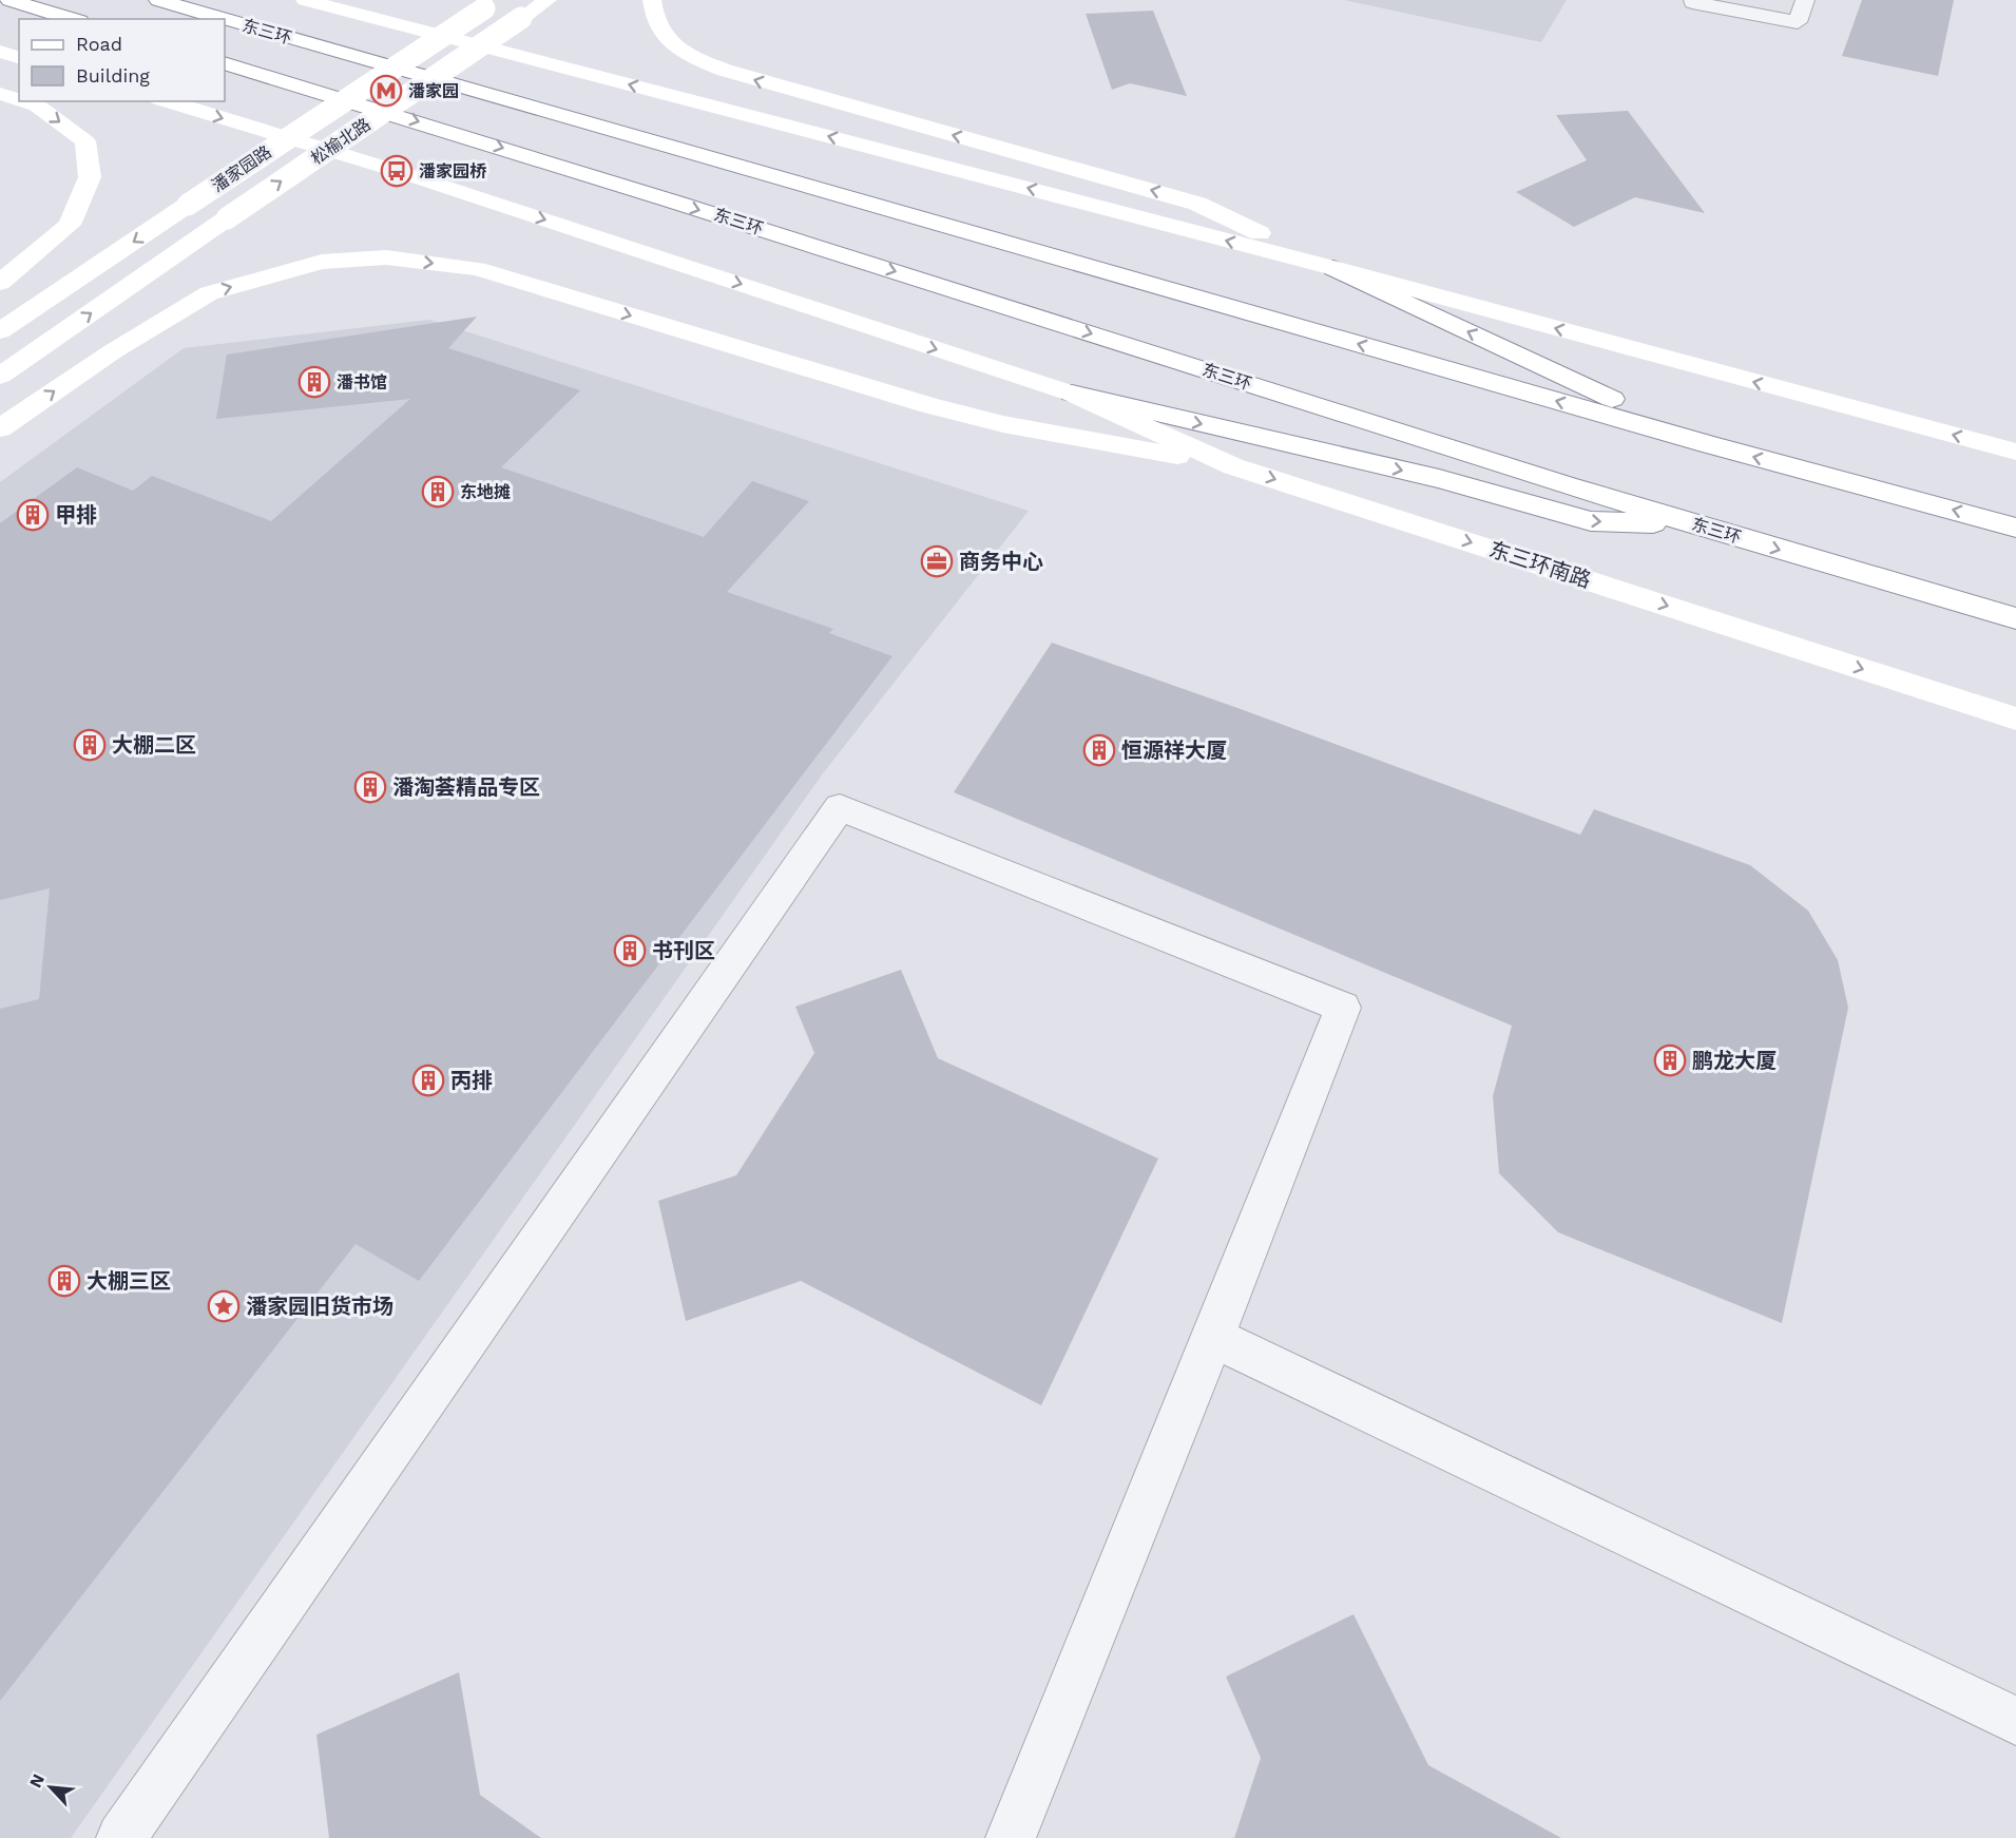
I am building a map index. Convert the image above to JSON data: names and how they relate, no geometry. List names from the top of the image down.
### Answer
{
  "streets": {
    "main road": [
      "东三环",
      "松榆北路",
      "潘家园路",
      "东三环南路"
    ]
  },
  "crossings": [
    ["松榆北路", "潘家园路"]
  ],
  "one_way": ["松榆北路"],
  "places": {
    "metro station": ["潘家园"],
    "bus stop": ["潘家园桥"],
    "building": [
      "潘书馆",
      "东地摊",
      "甲排",
      "大棚二区",
      "恒源祥大厦",
      "潘淘荟精品专区",
      "书刊区",
      "鹏龙大厦",
      "丙排",
      "大棚三区"
    ],
    "office": ["商务中心"],
    "place": ["潘家园旧货市场"]
  },
  "legend": ["Road", "Building"],
  "north": "top left"
}
